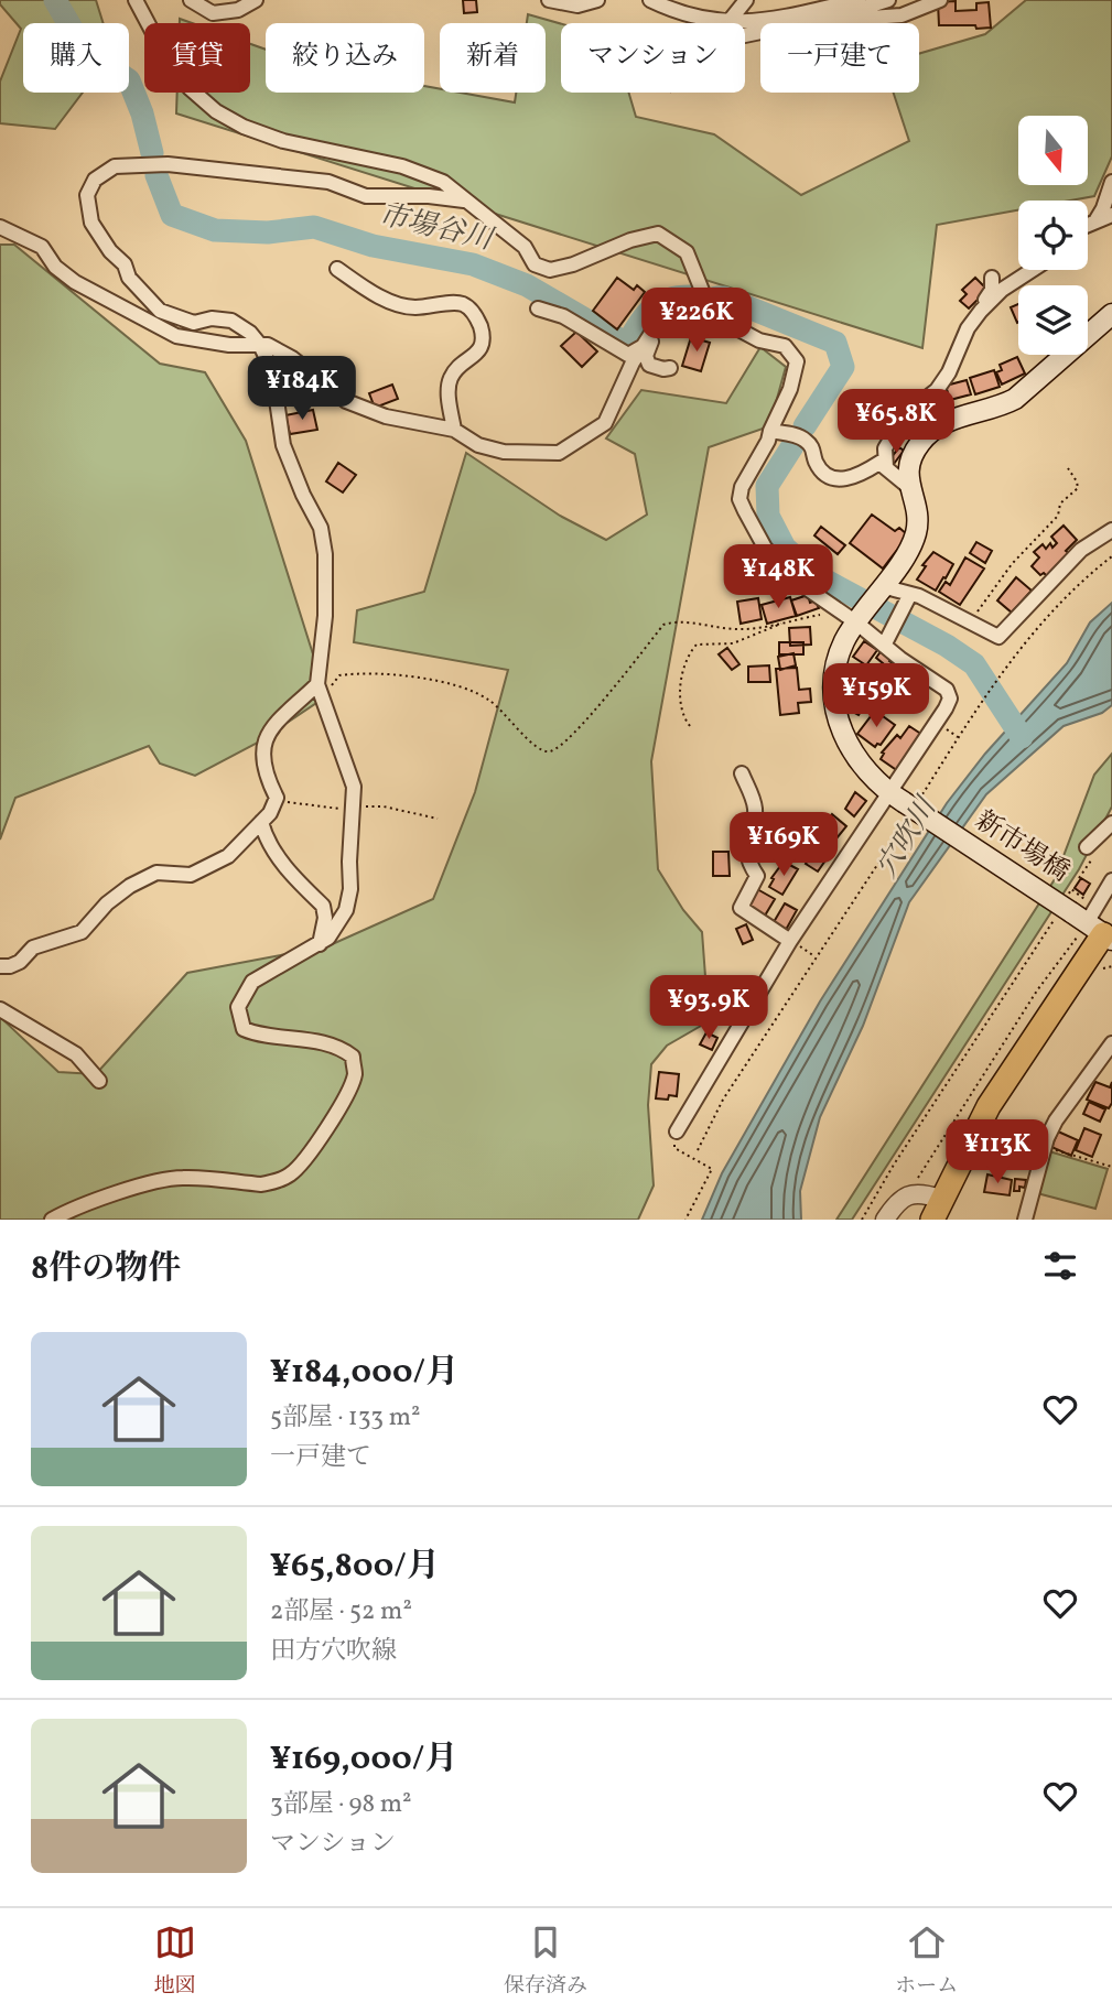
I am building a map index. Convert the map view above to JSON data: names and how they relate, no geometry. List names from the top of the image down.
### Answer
{
  "streets": {
    "main road": ["新市場橋"]
  },
  "water": ["市場谷川", "穴吹川"],
  "north": "bottom",
  "page": {
    "chip": [
      "購入",
      "賃貸",
      "絞り込み",
      "新着",
      "マンション",
      "一戸建て"
    ],
    "price": [
      "¥226K",
      "¥184K",
      "¥65.8K",
      "¥148K",
      "¥159K",
      "¥169K",
      "¥93.9K",
      "¥113K"
    ],
    "heading": "8件の物件",
    "list": [
      {
        "name": "¥184,000/月",
        "note": "5部屋 · 133 m² · 一戸建て"
      },
      {
        "name": "¥65,800/月",
        "note": "2部屋 · 52 m² · 田方穴吹線"
      },
      {
        "name": "¥169,000/月",
        "note": "3部屋 · 98 m² · マンション"
      }
    ],
    "tabs": ["地図", "保存済み", "ホーム"]
  }
}
